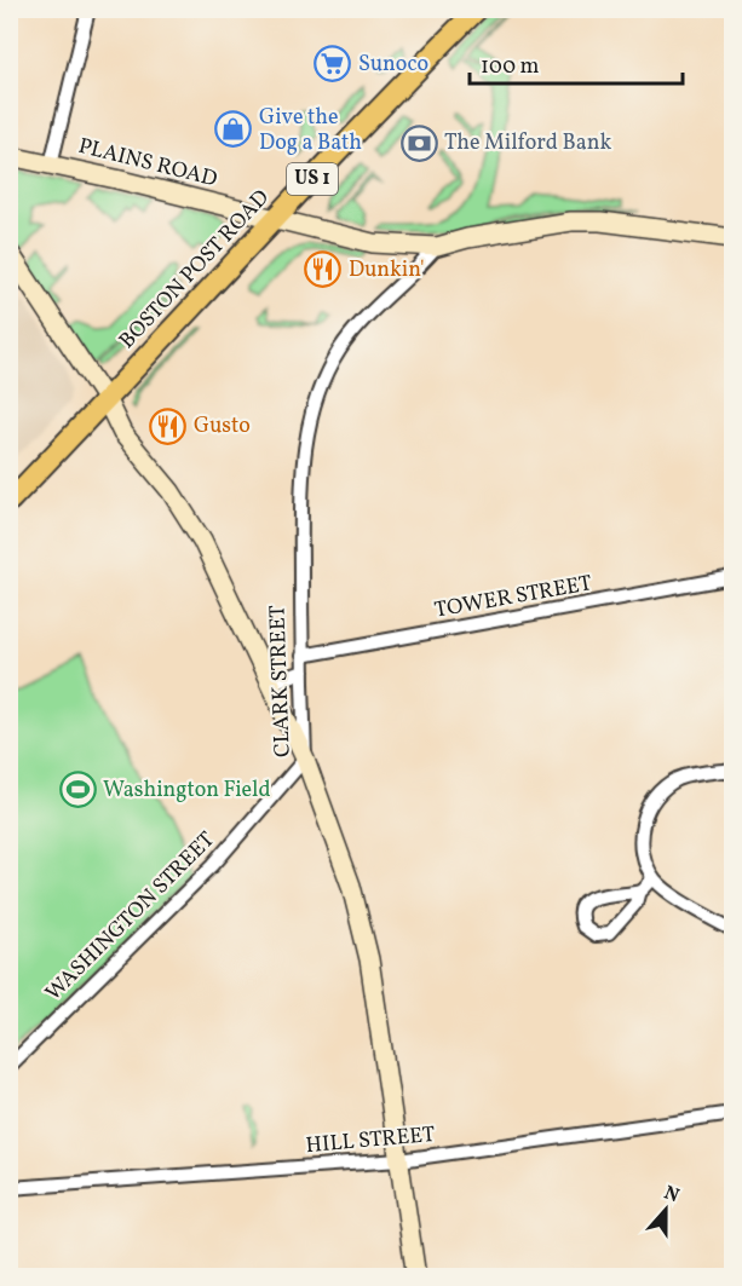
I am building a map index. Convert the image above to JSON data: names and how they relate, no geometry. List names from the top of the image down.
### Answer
{
  "streets": {
    "main road": [
      "PLAINS ROAD",
      "US 1",
      "BOSTON POST ROAD",
      "CLARK STREET"
    ],
    "street": ["TOWER STREET", "WASHINGTON STREET", "HILL STREET"]
  },
  "crossings": [
    ["PLAINS ROAD", "BOSTON POST ROAD"],
    ["PLAINS ROAD", "CLARK STREET"],
    ["TOWER STREET", "CLARK STREET"],
    ["CLARK STREET", "WASHINGTON STREET"],
    ["CLARK STREET", "HILL STREET"]
  ],
  "places": {
    "supermarket": ["Sunoco"],
    "shop": ["Give the Dog a Bath"],
    "bank": ["The Milford Bank"],
    "restaurant": ["Dunkin'", "Gusto"],
    "sports": ["Washington Field"]
  },
  "scale_bar": "100 m",
  "north": "top"
}
